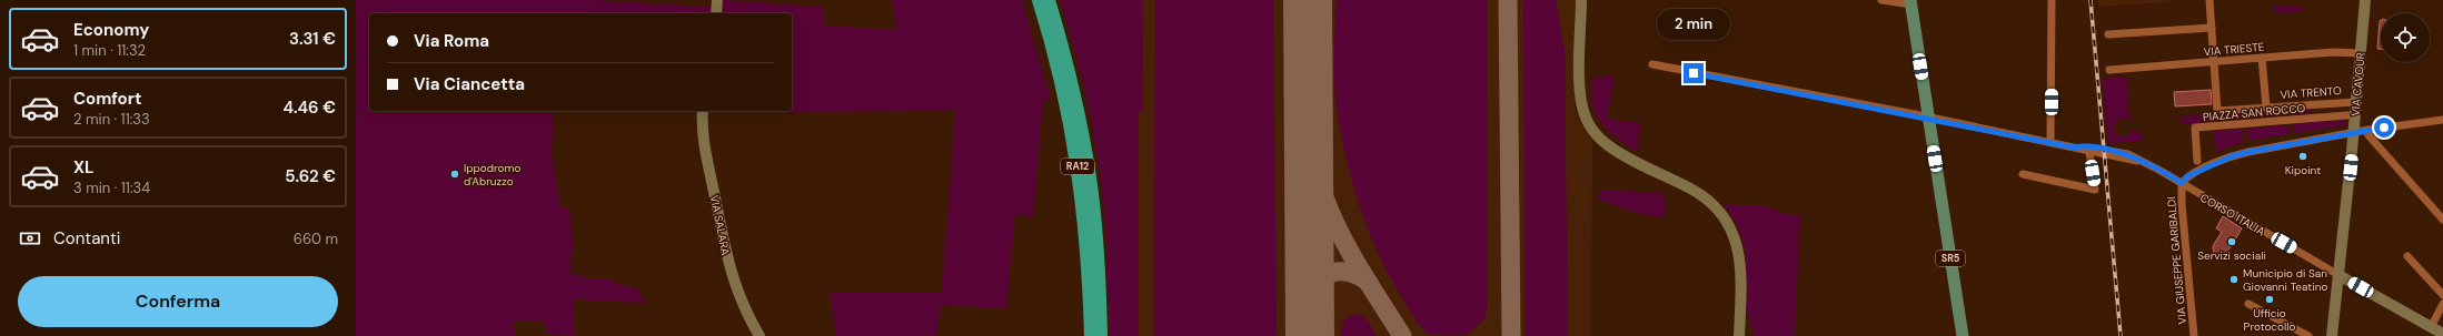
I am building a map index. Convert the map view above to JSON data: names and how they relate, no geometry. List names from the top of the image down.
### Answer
{
  "streets": {
    "highway": ["RA12"],
    "main road": ["SR5"],
    "street": [
      "VIA TRIESTE",
      "VIA CAVOUR",
      "VIA TRENTO",
      "PIAZZA SAN ROCCO",
      "CORSO ITALIA",
      "VIA SALARA",
      "VIA GIUSEPPE GARIBALDI"
    ]
  },
  "crossings": [
    ["VIA TRIESTE", "VIA CAVOUR"],
    ["VIA TRIESTE", "VIA TRENTO"],
    ["VIA CAVOUR", "VIA TRENTO"],
    ["VIA CAVOUR", "CORSO ITALIA"],
    ["CORSO ITALIA", "SR5"],
    ["CORSO ITALIA", "VIA GIUSEPPE GARIBALDI"]
  ],
  "places": [
    "Kipoint",
    "Ippodromo d'Abruzzo",
    "Servizi sociali",
    "Municipio di San Giovanni Teatino",
    "Ufficio Protocollo"
  ],
  "page": {
    "list": [
      {
        "name": "Economy",
        "note": "1 min · 11:32",
        "value": "3.31 €"
      },
      {
        "name": "Comfort",
        "note": "2 min · 11:33",
        "value": "4.46 €"
      },
      {
        "name": "XL",
        "note": "3 min · 11:34",
        "value": "5.62 €"
      }
    ],
    "bubble": "2 min",
    "banner": ["Via Roma", "Via Ciancetta"],
    "pay": ["Contanti", "660 m"],
    "buttons": "Conferma"
  }
}
